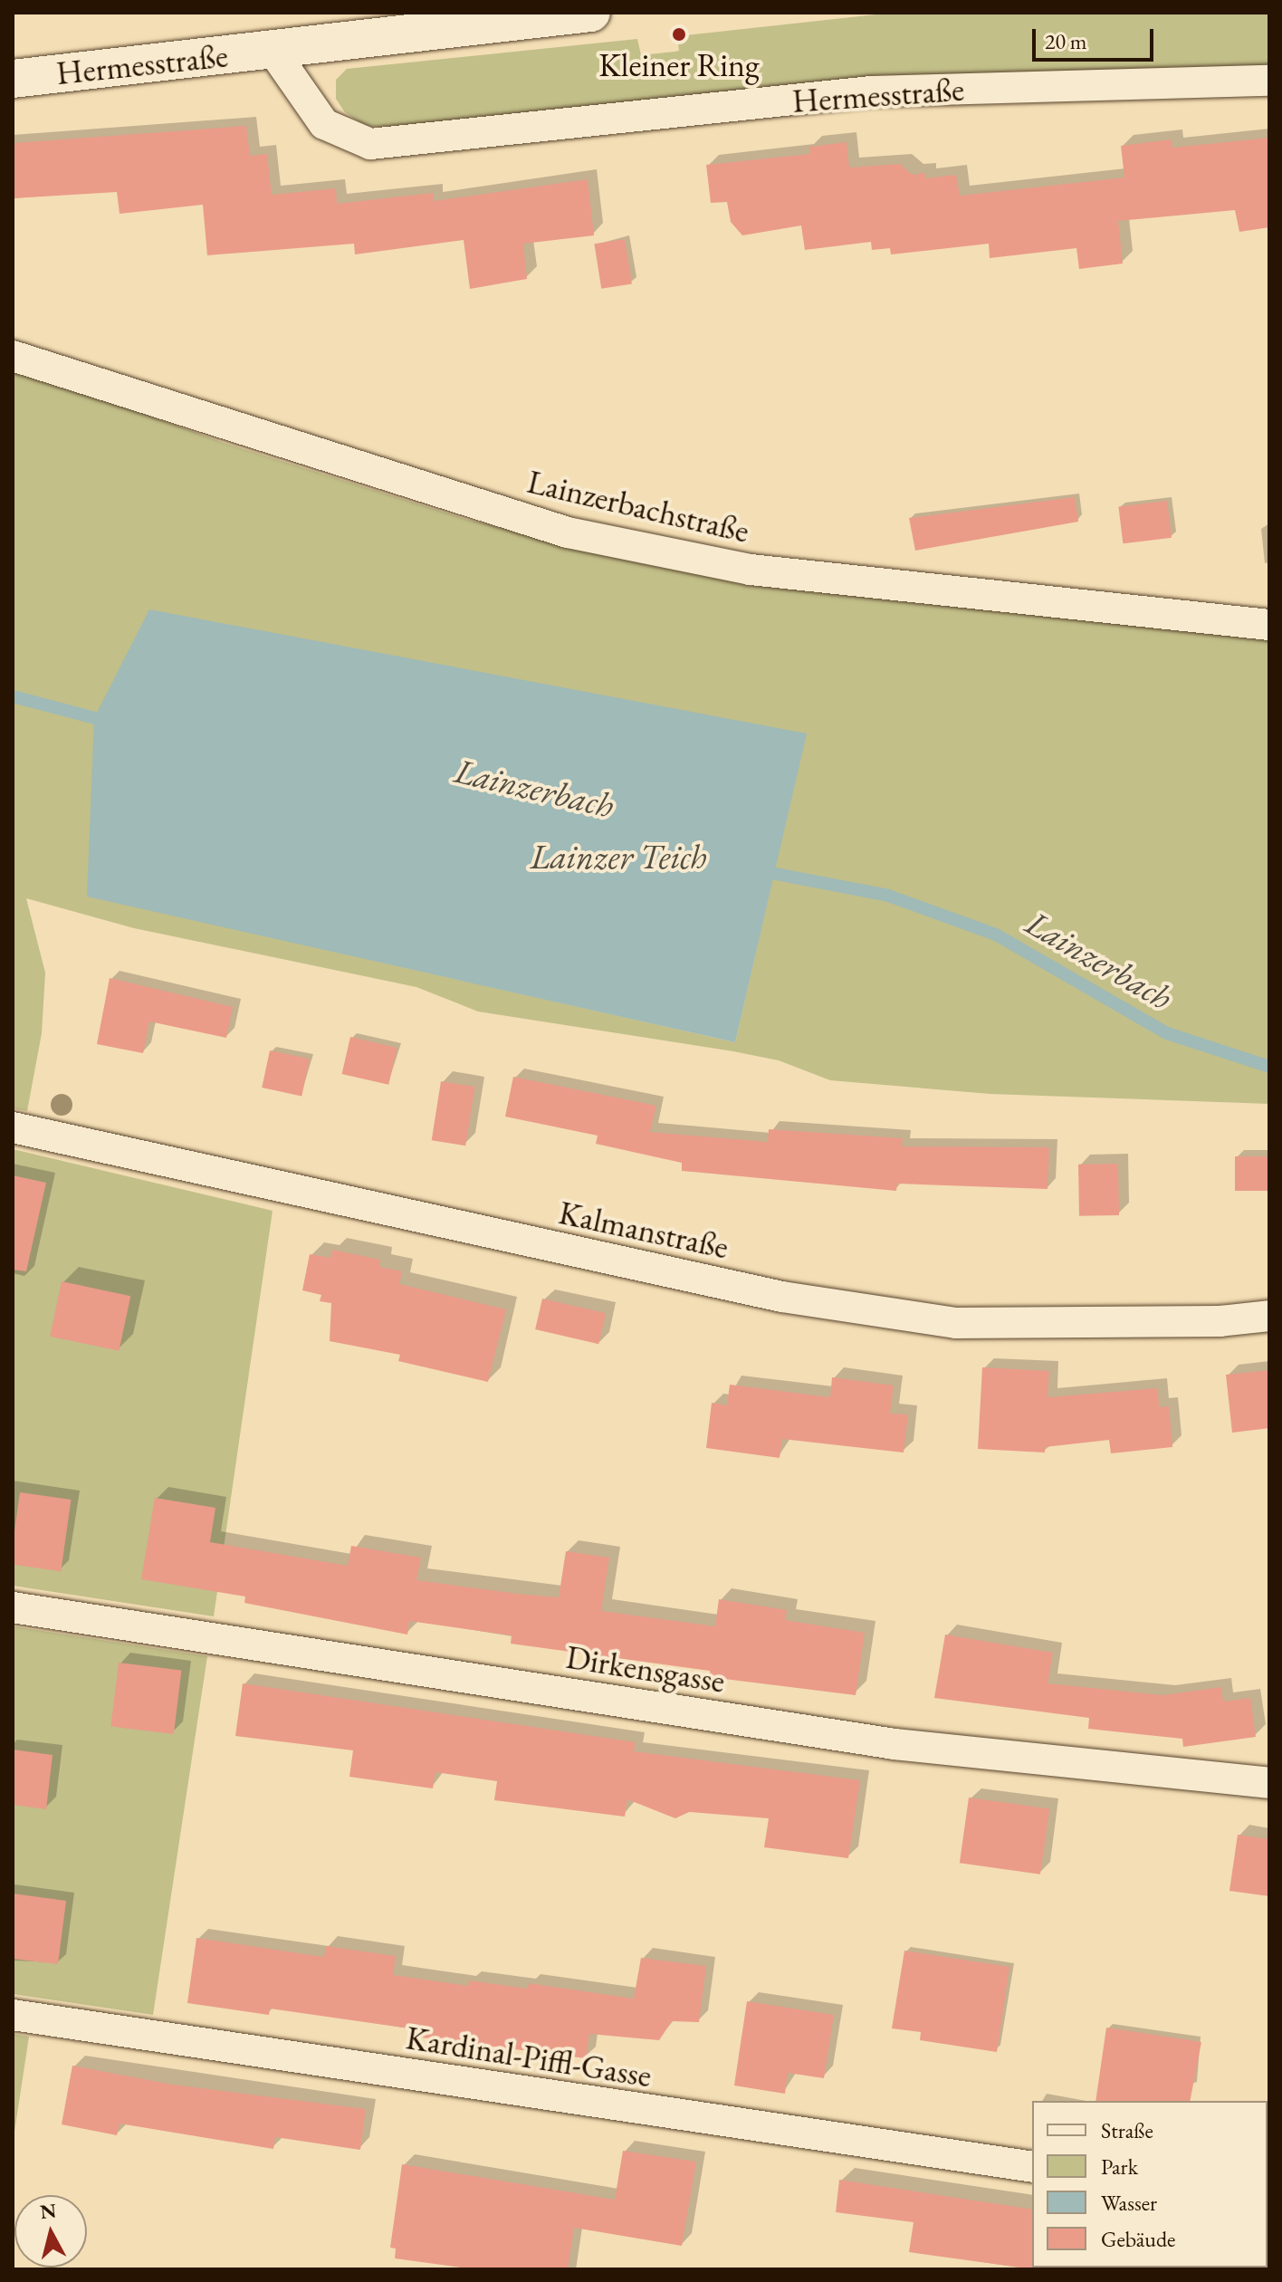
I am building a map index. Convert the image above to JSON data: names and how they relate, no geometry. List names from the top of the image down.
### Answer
{
  "streets": {
    "street": [
      "Hermesstraße",
      "Lainzerbachstraße",
      "Kalmanstraße",
      "Dirkensgasse",
      "Kardinal-Piffl-Gasse"
    ]
  },
  "water": ["Lainzerbach", "Lainzer Teich"],
  "places": ["Kleiner Ring"],
  "legend": [
    "Straße",
    "Park",
    "Wasser",
    "Gebäude"
  ],
  "scale_bar": "20 m",
  "north": "top"
}
